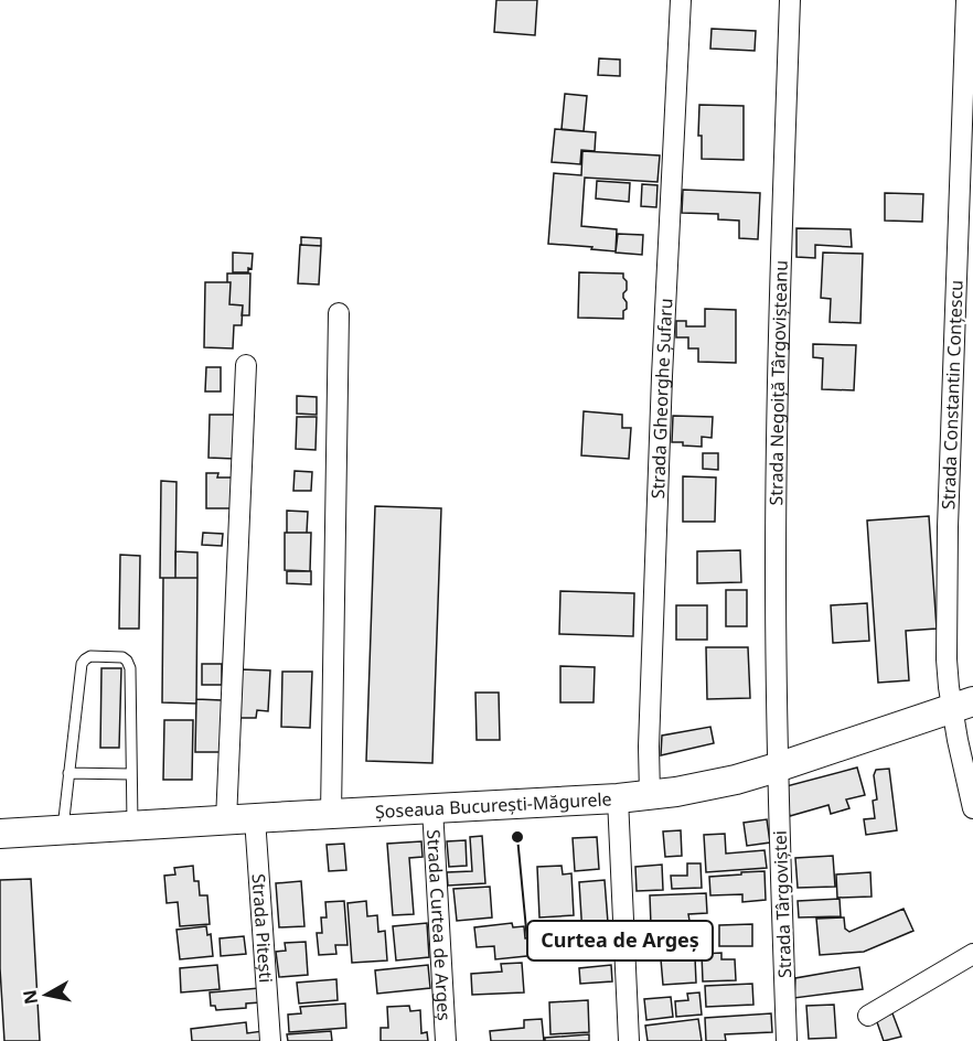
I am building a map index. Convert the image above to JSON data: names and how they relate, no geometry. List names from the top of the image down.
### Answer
{
  "streets": {
    "main road": ["Șoseaua București-Măgurele"],
    "street": [
      "Strada Negoiță Târgovișteanu",
      "Strada Constantin Conțescu",
      "Strada Gheorghe Șufaru",
      "Strada Târgoviștei",
      "Strada Curtea de Argeș",
      "Strada Pitești"
    ]
  },
  "crossings": [
    ["Strada Negoiță Târgovișteanu", "Șoseaua București-Măgurele"],
    ["Strada Negoiță Târgovișteanu", "Strada Târgoviștei"],
    ["Strada Constantin Conțescu", "Șoseaua București-Măgurele"],
    ["Strada Gheorghe Șufaru", "Șoseaua București-Măgurele"],
    ["Șoseaua București-Măgurele", "Strada Târgoviștei"],
    ["Șoseaua București-Măgurele", "Strada Curtea de Argeș"],
    ["Șoseaua București-Măgurele", "Strada Pitești"]
  ],
  "places": ["Curtea de Argeș"],
  "north": "left"
}
